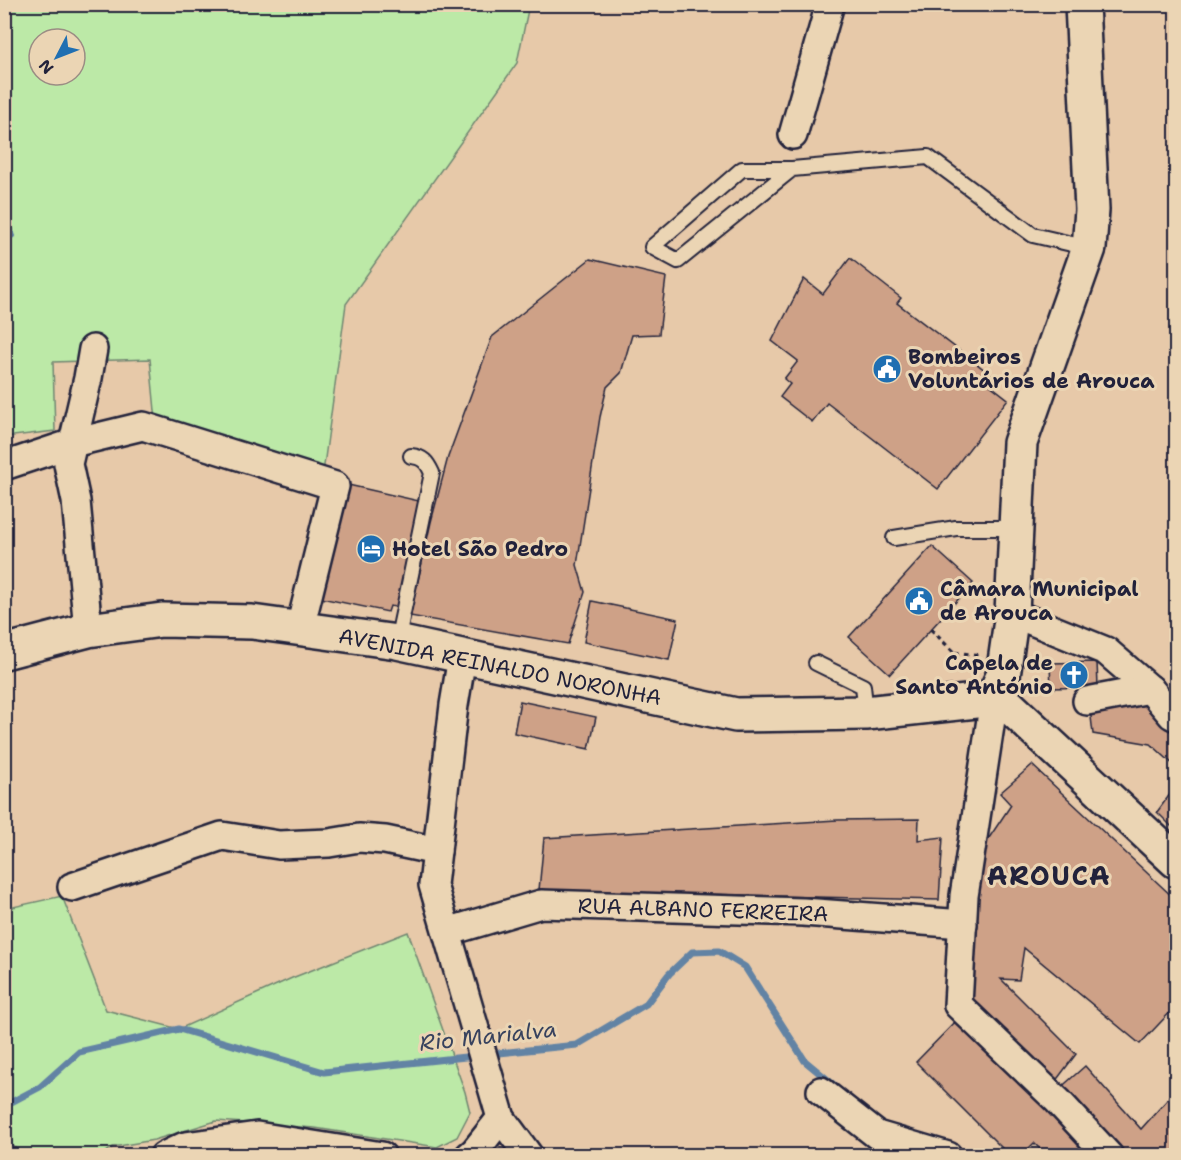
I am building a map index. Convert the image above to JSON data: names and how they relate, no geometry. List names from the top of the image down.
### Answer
{
  "streets": {
    "main road": ["AVENIDA REINALDO NORONHA"],
    "street": ["RUA ALBANO FERREIRA"]
  },
  "districts": ["AROUCA"],
  "water": ["Rio Marialva"],
  "places": {
    "public building": ["Bombeiros Voluntários de Arouca", "Câmara Municipal de Arouca"],
    "hotel": ["Hotel São Pedro"],
    "church": ["Capela de Santo António"]
  },
  "north": "bottom left"
}
